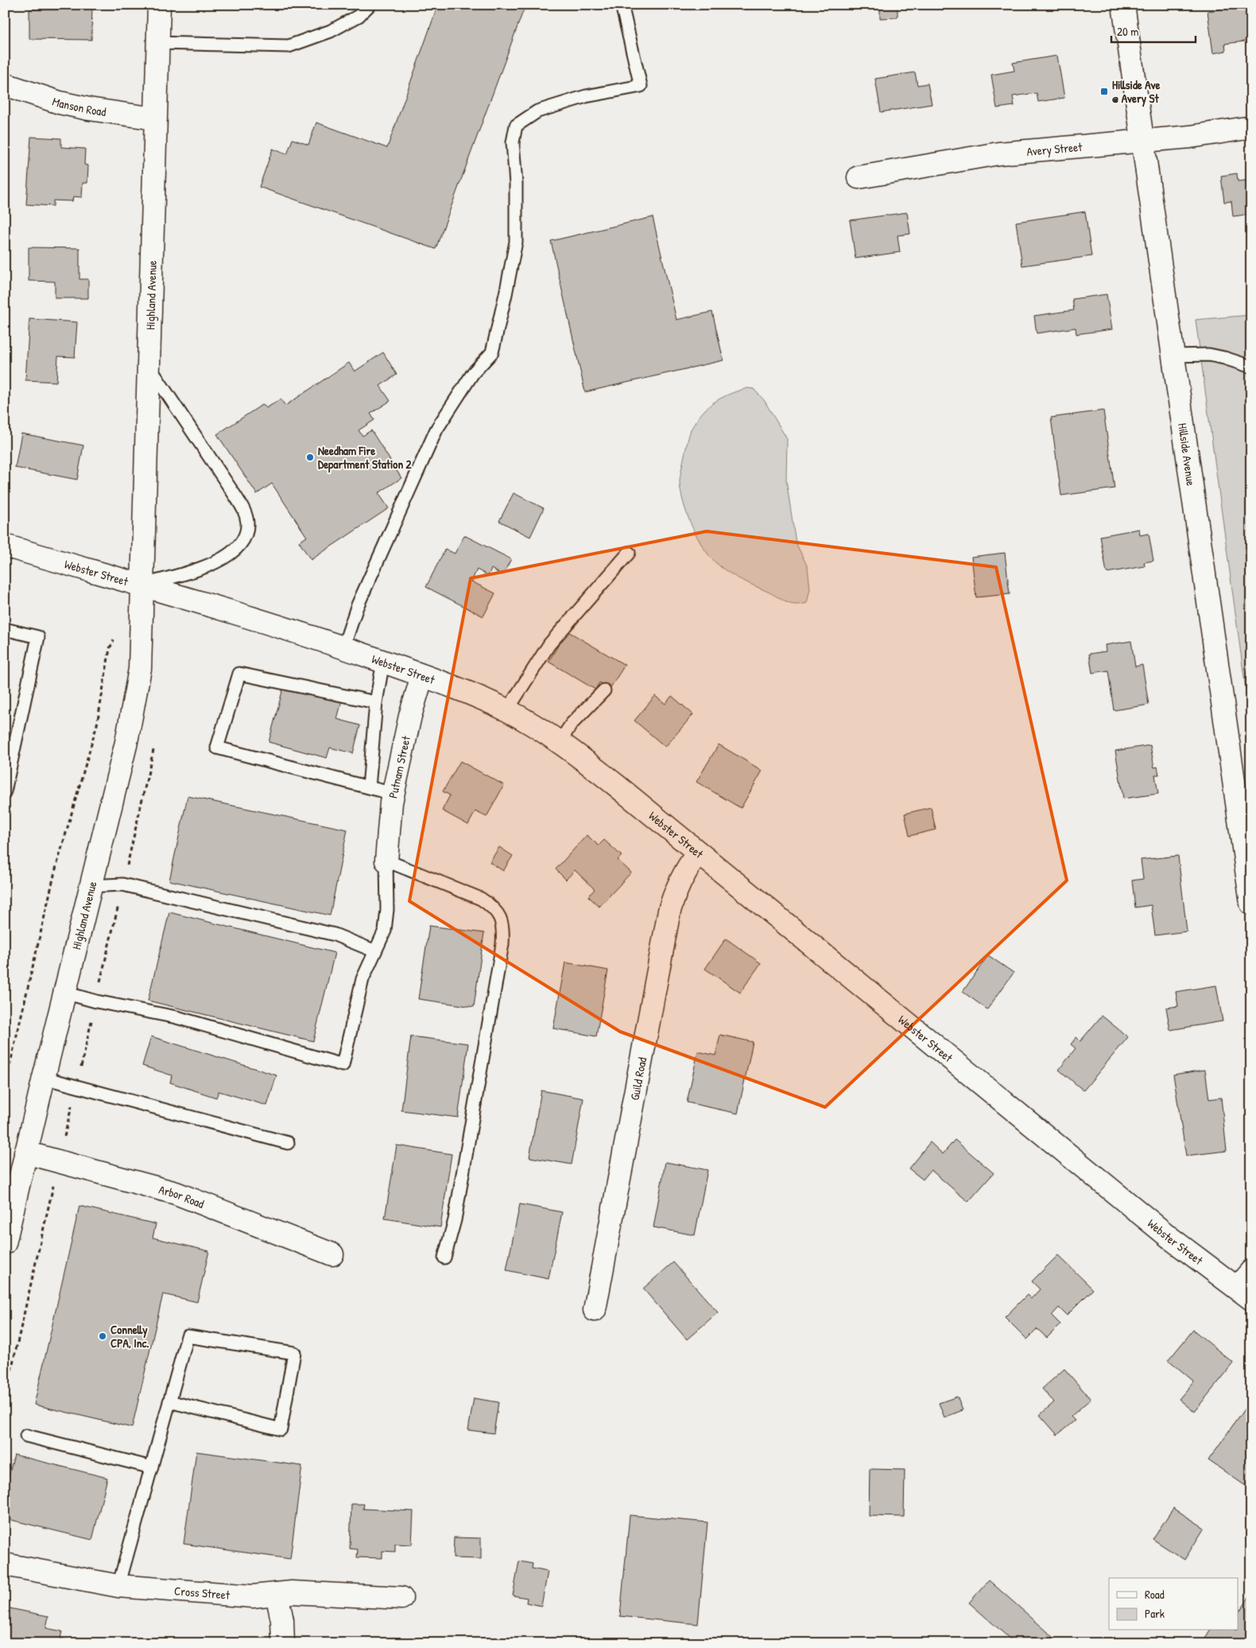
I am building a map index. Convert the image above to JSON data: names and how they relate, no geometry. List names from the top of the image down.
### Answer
{
  "streets": {
    "street": [
      "Manson Road",
      "Avery Street",
      "Highland Avenue",
      "Hillside Avenue",
      "Webster Street",
      "Putnam Street",
      "Guild Road",
      "Arbor Road",
      "Cross Street"
    ]
  },
  "crossings": [
    ["Manson Road", "Highland Avenue"],
    ["Avery Street", "Hillside Avenue"],
    ["Highland Avenue", "Webster Street"],
    ["Highland Avenue", "Arbor Road"],
    ["Webster Street", "Putnam Street"],
    ["Webster Street", "Guild Road"]
  ],
  "places": {
    "transit": ["Hillside Ave @ Avery St"],
    "other": ["Needham Fire Department Station 2", "Connelly CPA, Inc."]
  },
  "legend": ["Road", "Park"],
  "scale_bar": "20 m"
}
